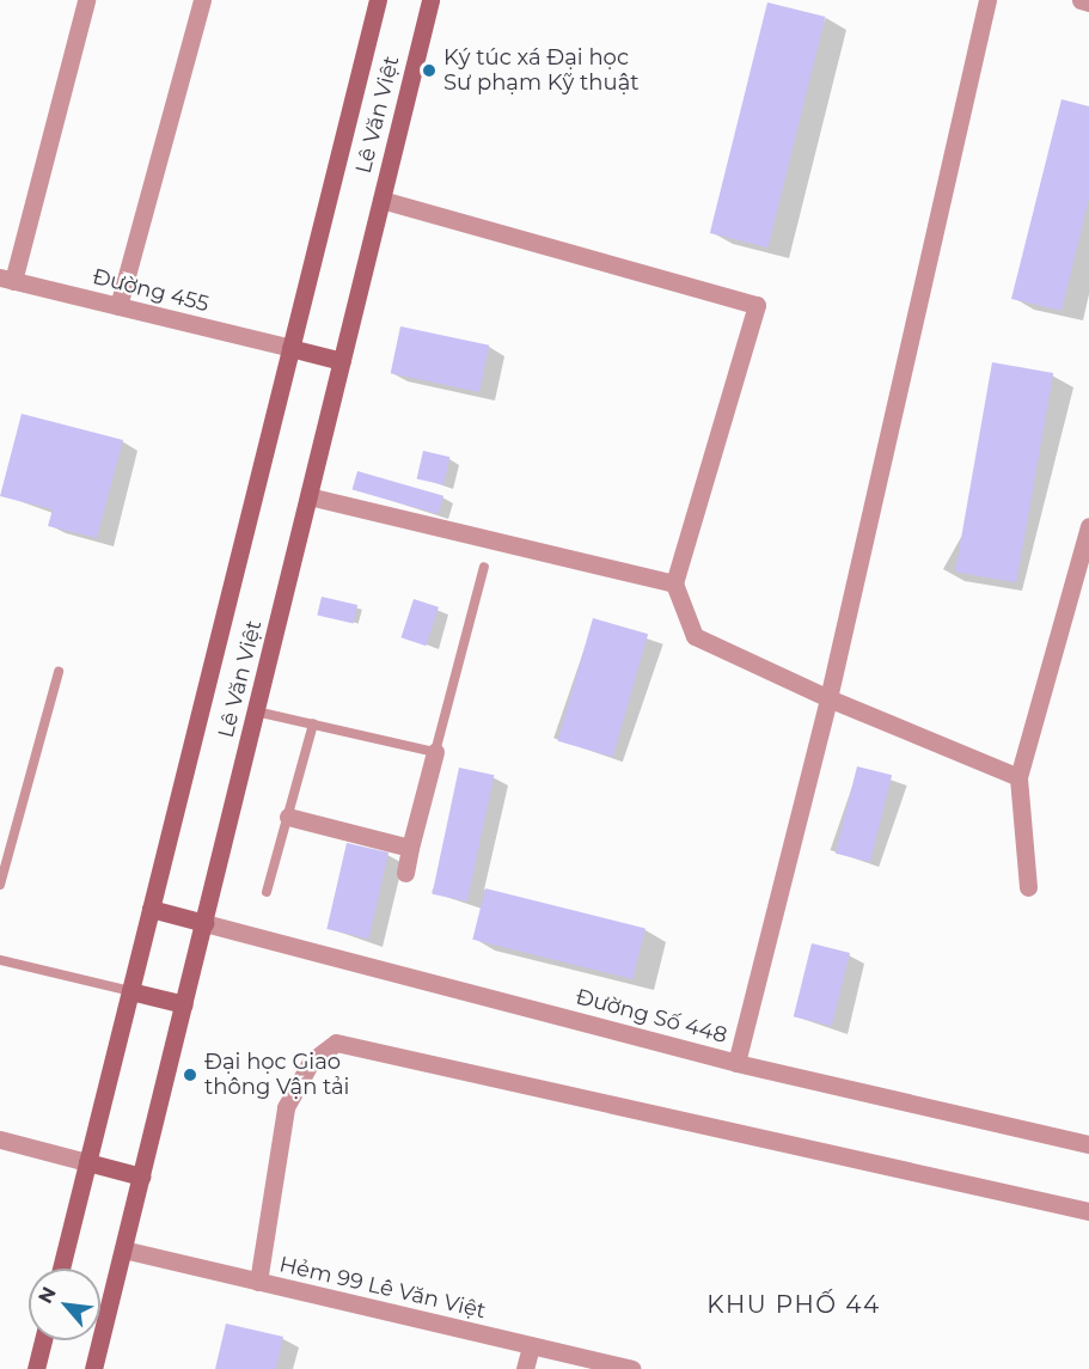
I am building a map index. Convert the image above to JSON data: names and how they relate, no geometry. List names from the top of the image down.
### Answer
{
  "streets": {
    "main road": ["Lê Văn Việt"],
    "street": ["Đường 455", "Đường Số 448", "Hẻm 99 Lê Văn Việt"]
  },
  "crossings": [
    ["Lê Văn Việt", "Đường 455"],
    ["Lê Văn Việt", "Đường Số 448"],
    ["Lê Văn Việt", "Hẻm 99 Lê Văn Việt"]
  ],
  "districts": ["KHU PHỐ 44"],
  "places": ["Ký túc xá Đại học Sư phạm Kỹ thuật", "Đại học Giao thông Vận tải"],
  "north": "top left"
}
